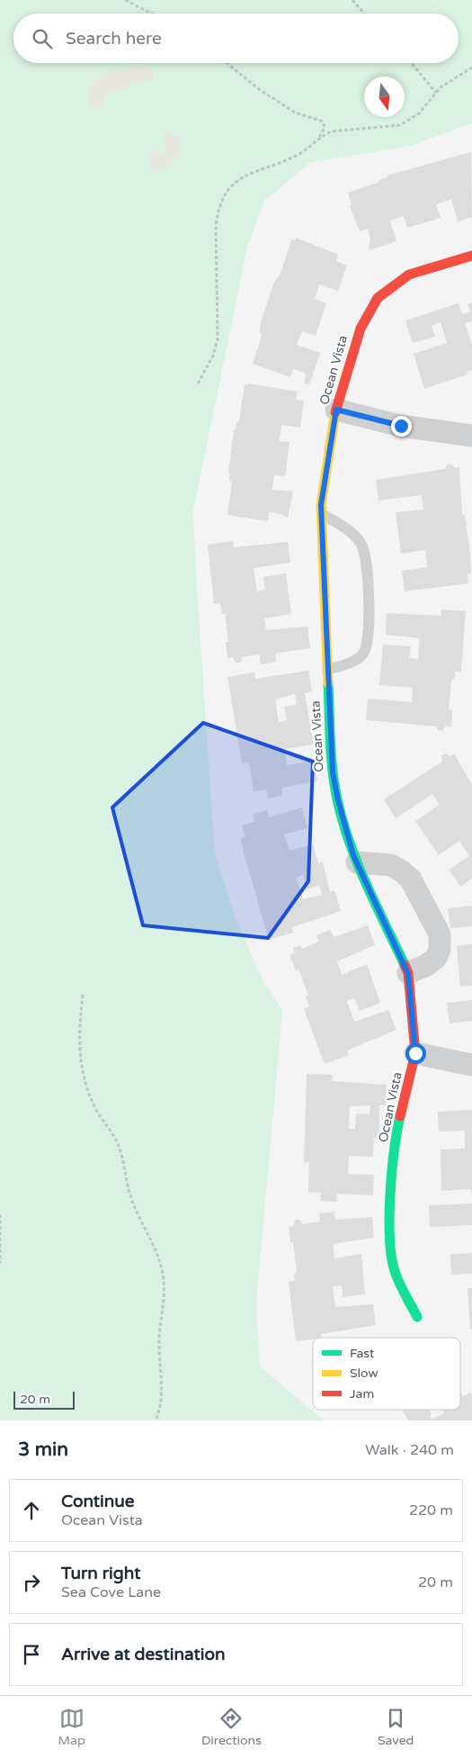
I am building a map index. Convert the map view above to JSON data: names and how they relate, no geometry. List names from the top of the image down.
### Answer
{
  "streets": {
    "street": ["Ocean Vista"]
  },
  "legend": ["Fast", "Slow", "Jam"],
  "scale_bar": "20 m",
  "north": "bottom",
  "page": {
    "search": "Search here",
    "scale": "20 m",
    "heading": ["3 min", "Walk · 240 m"],
    "list": [
      ["Continue", "Ocean Vista", "220 m"],
      ["Turn right", "Sea Cove Lane", "20 m"],
      "Arrive at destination"
    ],
    "nav": ["Map", "Directions", "Saved"]
  }
}
